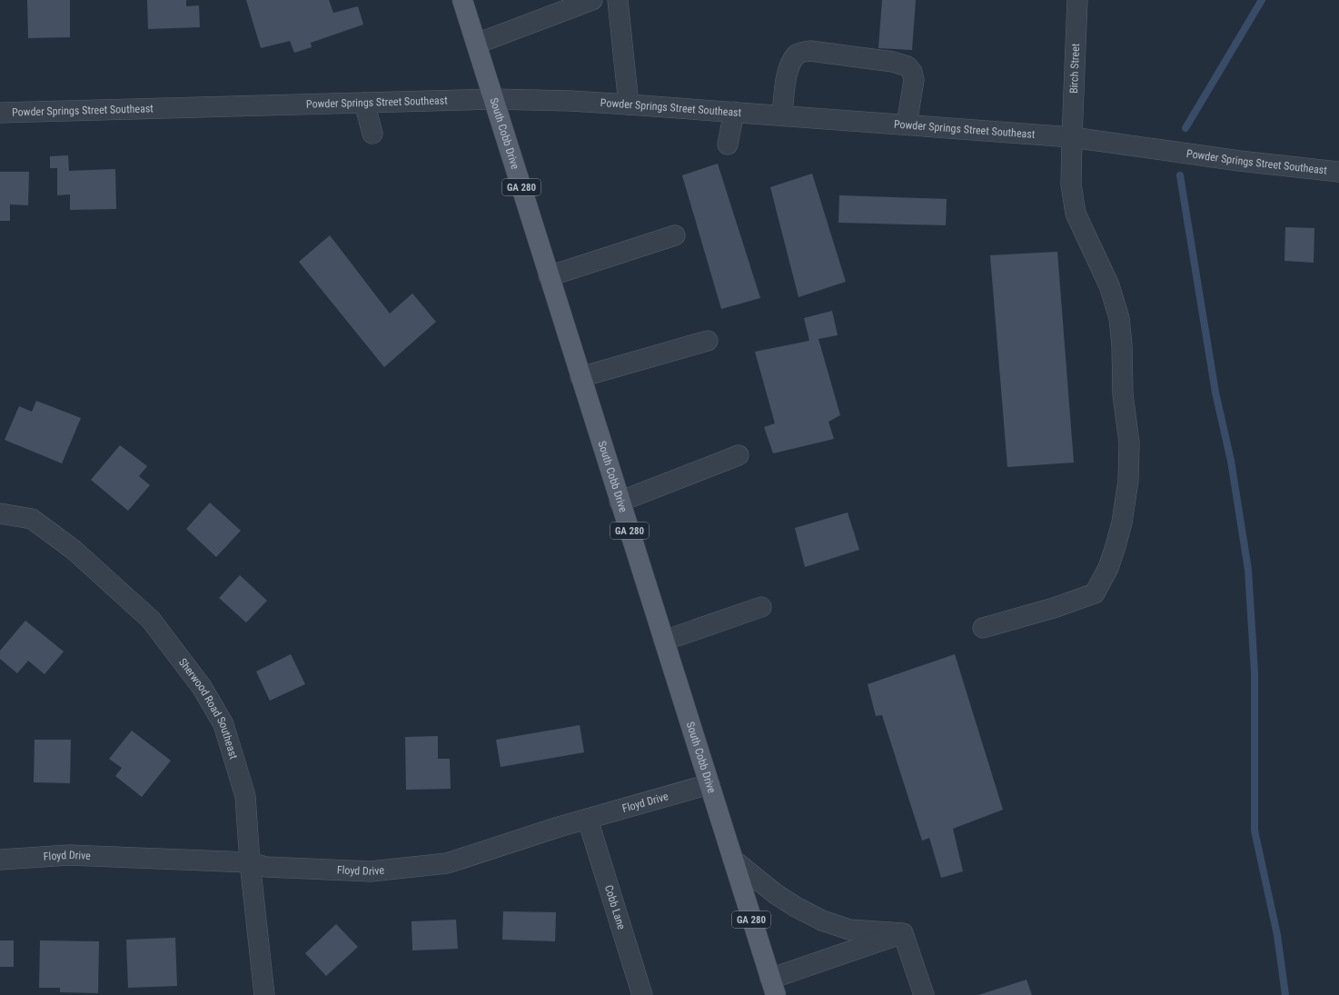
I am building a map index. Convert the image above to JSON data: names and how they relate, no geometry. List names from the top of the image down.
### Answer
{
  "streets": {
    "main road": ["South Cobb Drive", "GA 280"],
    "street": [
      "Birch Street",
      "Powder Springs Street Southeast",
      "Sherwood Road Southeast",
      "Floyd Drive",
      "Cobb Lane"
    ]
  },
  "crossings": [
    ["Birch Street", "Powder Springs Street Southeast"],
    ["Powder Springs Street Southeast", "South Cobb Drive"],
    ["South Cobb Drive", "Floyd Drive"],
    ["Sherwood Road Southeast", "Floyd Drive"],
    ["Floyd Drive", "Cobb Lane"]
  ]
}
